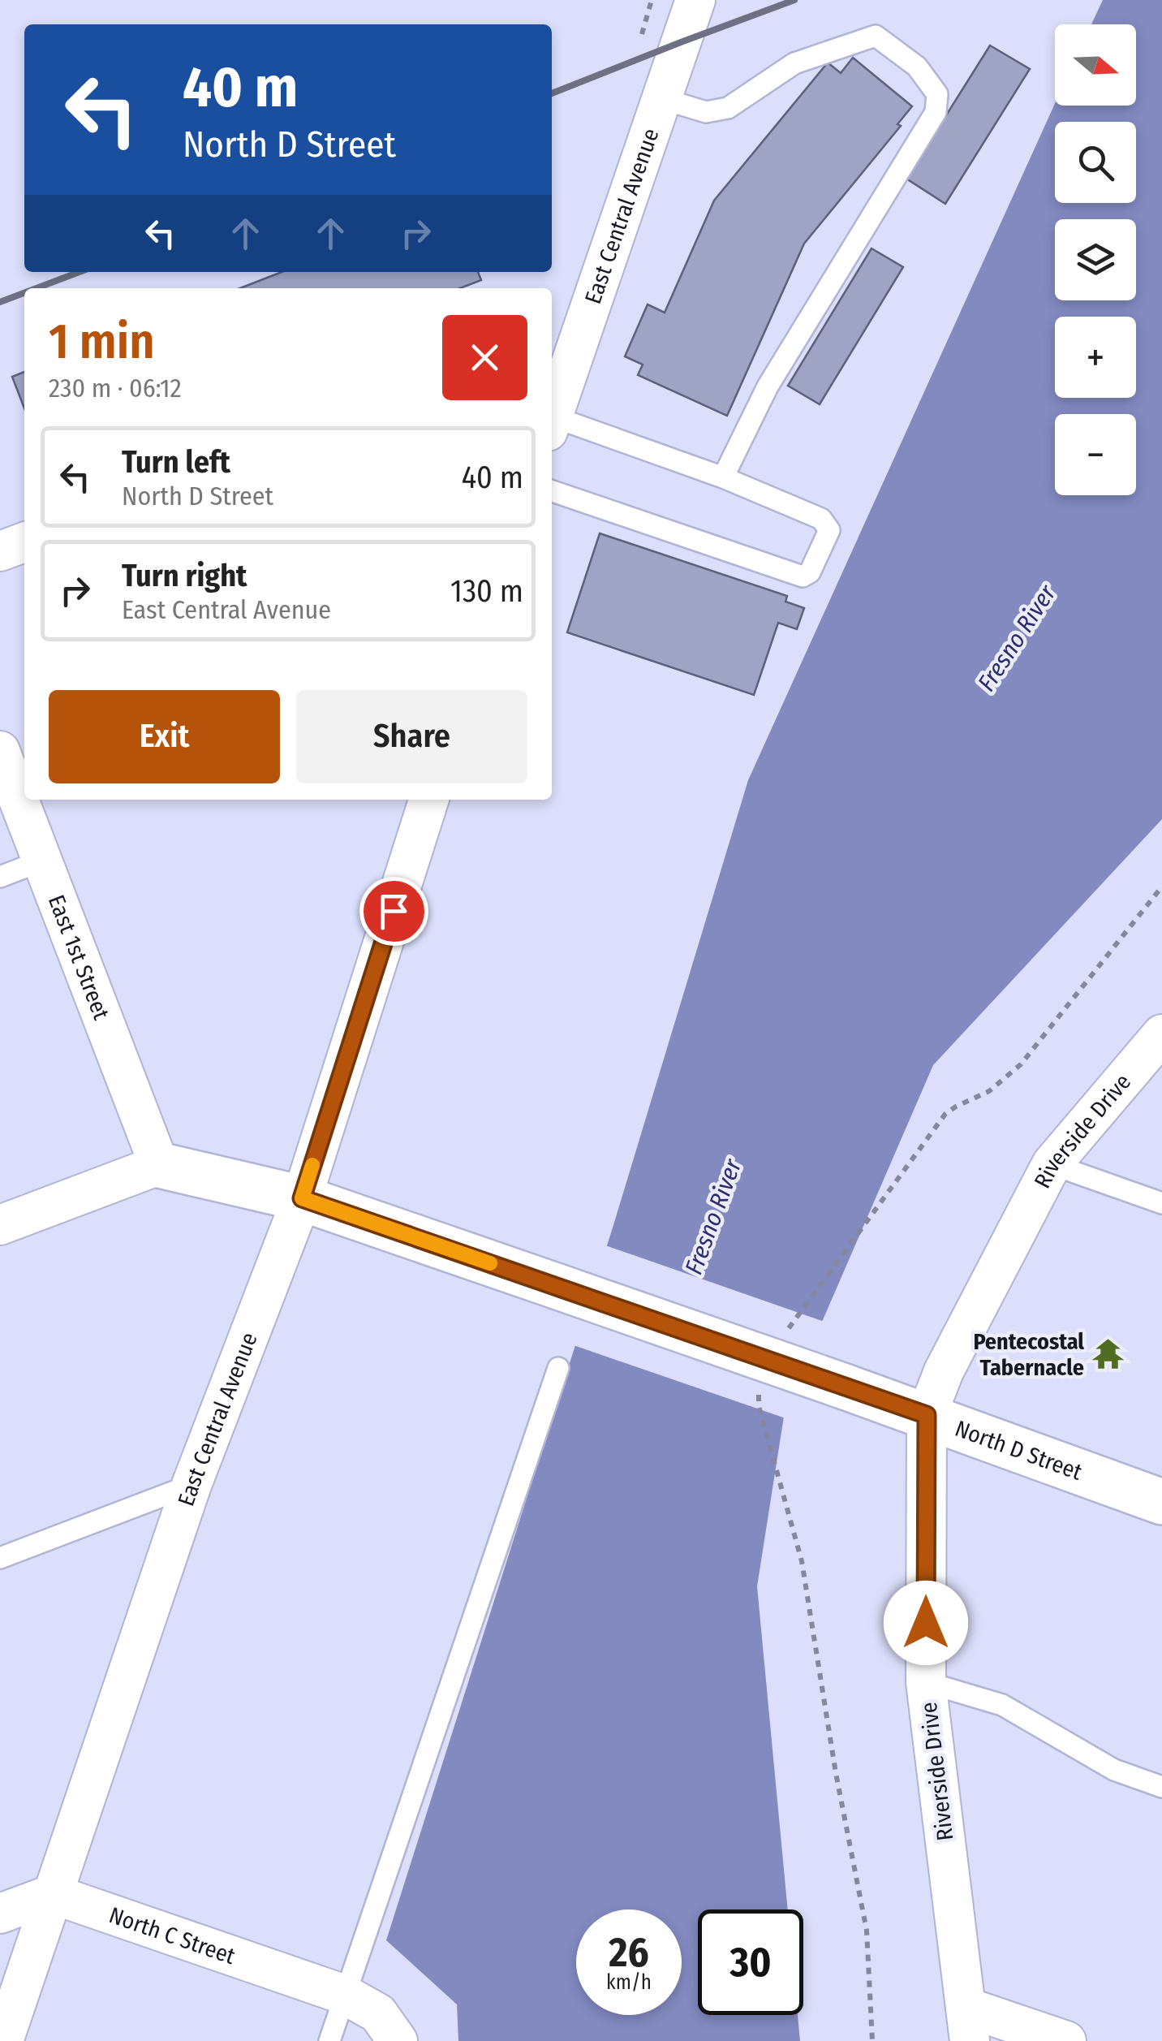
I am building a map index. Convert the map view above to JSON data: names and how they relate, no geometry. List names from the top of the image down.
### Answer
{
  "streets": {
    "street": [
      "East Central Avenue",
      "East 1st Street",
      "Riverside Drive",
      "North D Street",
      "North C Street"
    ]
  },
  "crossings": [
    ["East Central Avenue", "North D Street"],
    ["East Central Avenue", "North C Street"],
    ["East 1st Street", "North D Street"],
    ["Riverside Drive", "North D Street"]
  ],
  "water": ["Fresno River"],
  "places": {
    "temple": ["Pentecostal Tabernacle"]
  },
  "north": "right",
  "page": {
    "map_buttons": ["+", "−"],
    "turn": ["40 m", "North D Street"],
    "heading": ["1 min", "230 m · 06:12"],
    "list": [
      {
        "name": "Turn left",
        "note": "North D Street",
        "value": "40 m"
      },
      {
        "name": "Turn right",
        "note": "East Central Avenue",
        "value": "130 m"
      }
    ],
    "buttons": ["Exit", "Share"],
    "speed": "26 km/h",
    "limit": "30"
  }
}
